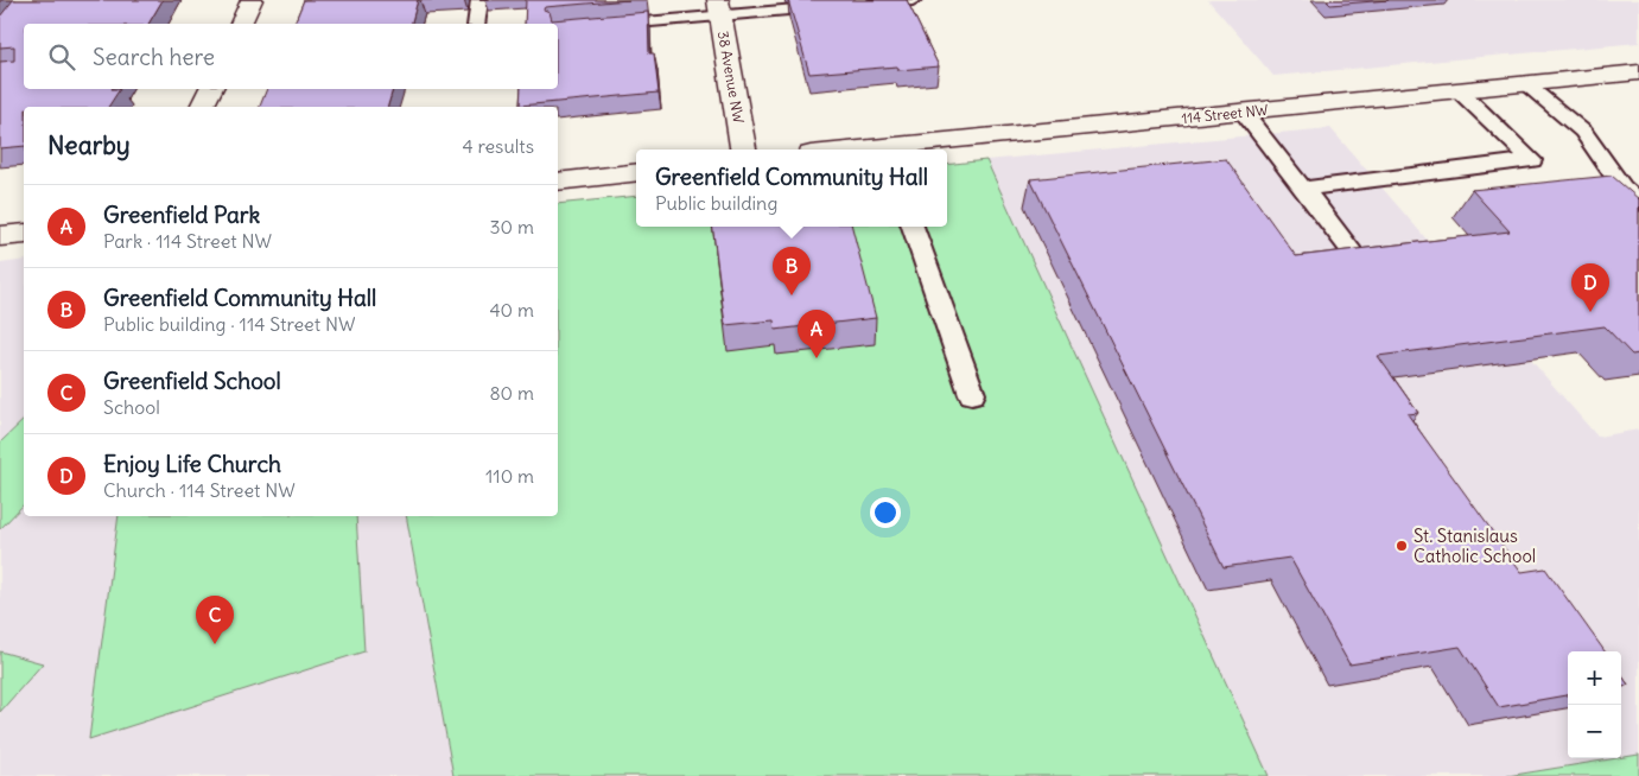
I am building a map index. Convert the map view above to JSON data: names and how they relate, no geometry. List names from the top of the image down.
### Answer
{
  "streets": {
    "street": ["38 Avenue NW", "114 Street NW"]
  },
  "places": ["St. Stanislaus Catholic School"],
  "page": {
    "search": "Search here",
    "heading": ["Nearby", "4 results"],
    "popup": ["Greenfield Community Hall", "Public building"],
    "list": [
      {
        "mark": "A",
        "name": "Greenfield Park",
        "note": "Park · 114 Street NW",
        "value": "30 m"
      },
      {
        "mark": "B",
        "name": "Greenfield Community Hall",
        "note": "Public building · 114 Street NW",
        "value": "40 m"
      },
      {
        "mark": "C",
        "name": "Greenfield School",
        "note": "School",
        "value": "80 m"
      },
      {
        "mark": "D",
        "name": "Enjoy Life Church",
        "note": "Church · 114 Street NW",
        "value": "110 m"
      }
    ],
    "pins": [
      "B",
      "D",
      "A",
      "C"
    ],
    "map_buttons": ["+", "−"]
  }
}
